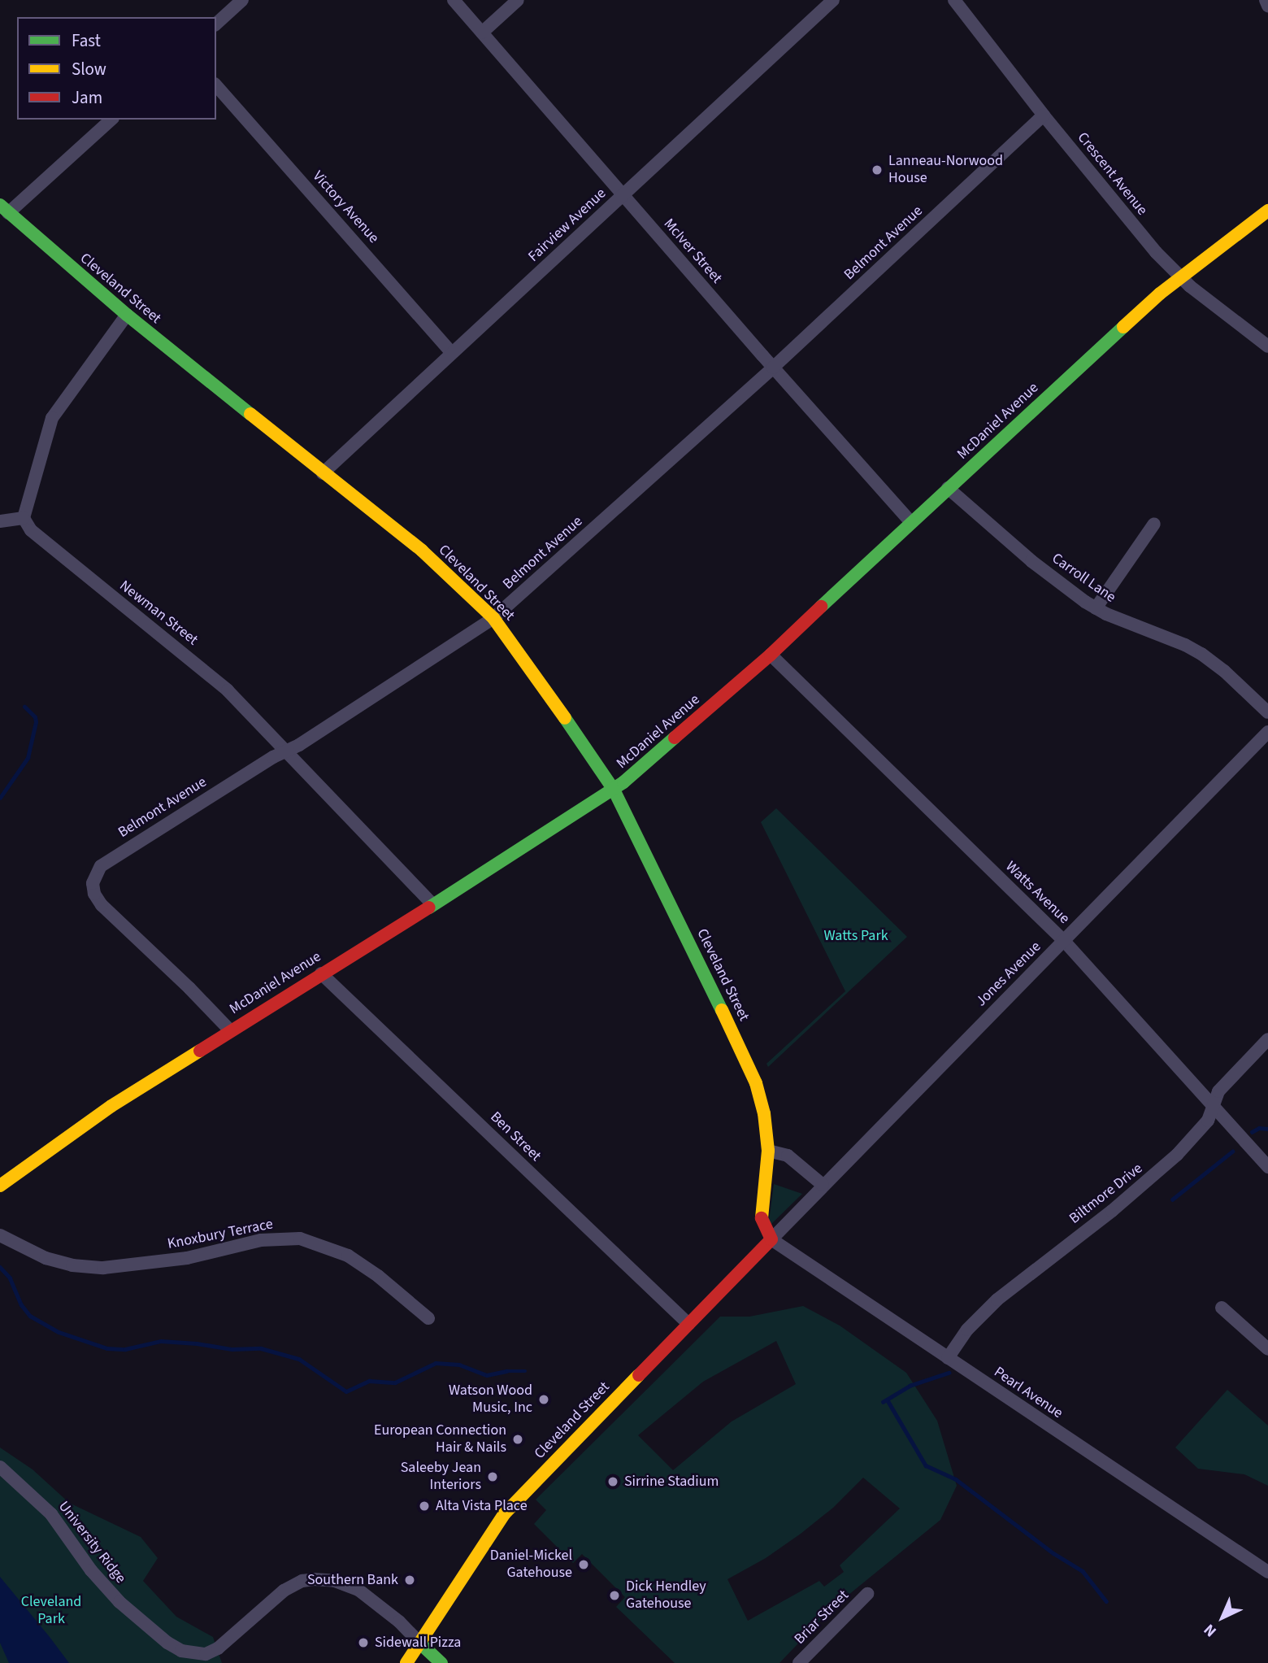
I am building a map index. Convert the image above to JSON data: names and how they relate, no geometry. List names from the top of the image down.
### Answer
{
  "streets": {
    "street": [
      "Crescent Avenue",
      "Victory Avenue",
      "Fairview Avenue",
      "Belmont Avenue",
      "McIver Street",
      "Cleveland Street",
      "McDaniel Avenue",
      "Carroll Lane",
      "Newman Street",
      "Watts Avenue",
      "Jones Avenue",
      "Ben Street",
      "Biltmore Drive",
      "Knoxbury Terrace",
      "Pearl Avenue",
      "University Ridge",
      "Briar Street"
    ]
  },
  "crossings": [
    ["Crescent Avenue", "Belmont Avenue"],
    ["Crescent Avenue", "McDaniel Avenue"],
    ["Victory Avenue", "Fairview Avenue"],
    ["Fairview Avenue", "McIver Street"],
    ["Fairview Avenue", "Cleveland Street"],
    ["Belmont Avenue", "McIver Street"],
    ["Belmont Avenue", "Cleveland Street"],
    ["Belmont Avenue", "McDaniel Avenue"],
    ["Belmont Avenue", "Newman Street"],
    ["McIver Street", "McDaniel Avenue"],
    ["Cleveland Street", "McDaniel Avenue"],
    ["Cleveland Street", "Jones Avenue"],
    ["Cleveland Street", "Ben Street"],
    ["Cleveland Street", "Pearl Avenue"],
    ["Cleveland Street", "University Ridge"],
    ["McDaniel Avenue", "Carroll Lane"],
    ["McDaniel Avenue", "Newman Street"],
    ["McDaniel Avenue", "Watts Avenue"],
    ["McDaniel Avenue", "Ben Street"],
    ["Watts Avenue", "Jones Avenue"],
    ["Watts Avenue", "Biltmore Drive"],
    ["Jones Avenue", "Pearl Avenue"],
    ["Biltmore Drive", "Pearl Avenue"]
  ],
  "parks": ["Watts Park", "Cleveland Park"],
  "places": [
    "Lanneau-Norwood House",
    "Watson Wood Music, Inc",
    "European Connection Hair & Nails",
    "Saleeby Jean Interiors",
    "Sirrine Stadium",
    "Alta Vista Place",
    "Daniel-Mickel Gatehouse",
    "Southern Bank",
    "Dick Hendley Gatehouse",
    "Sidewall Pizza"
  ],
  "legend": ["Fast", "Slow", "Jam"],
  "north": "bottom left"
}
